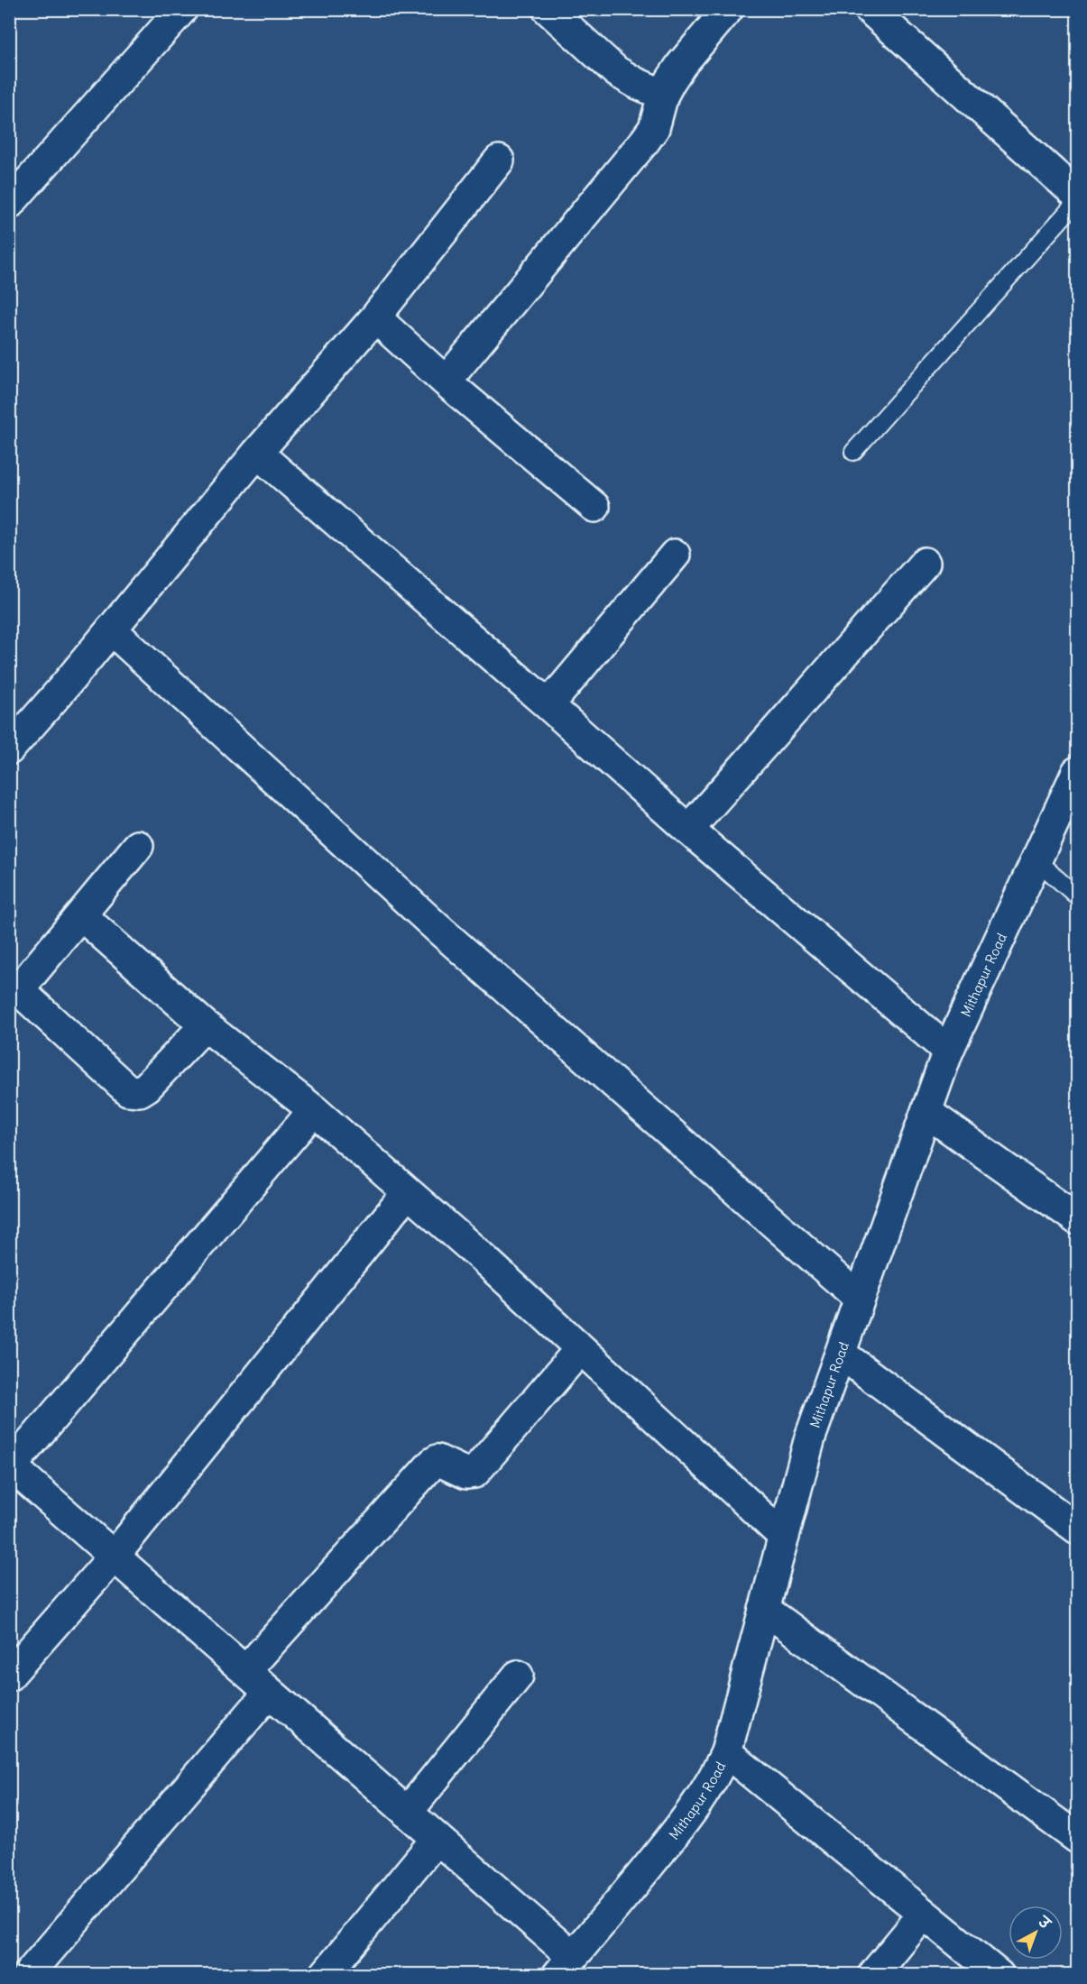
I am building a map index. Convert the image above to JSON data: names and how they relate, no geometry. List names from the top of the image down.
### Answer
{
  "streets": {
    "street": ["Mithapur Road"]
  },
  "north": "top right"
}
